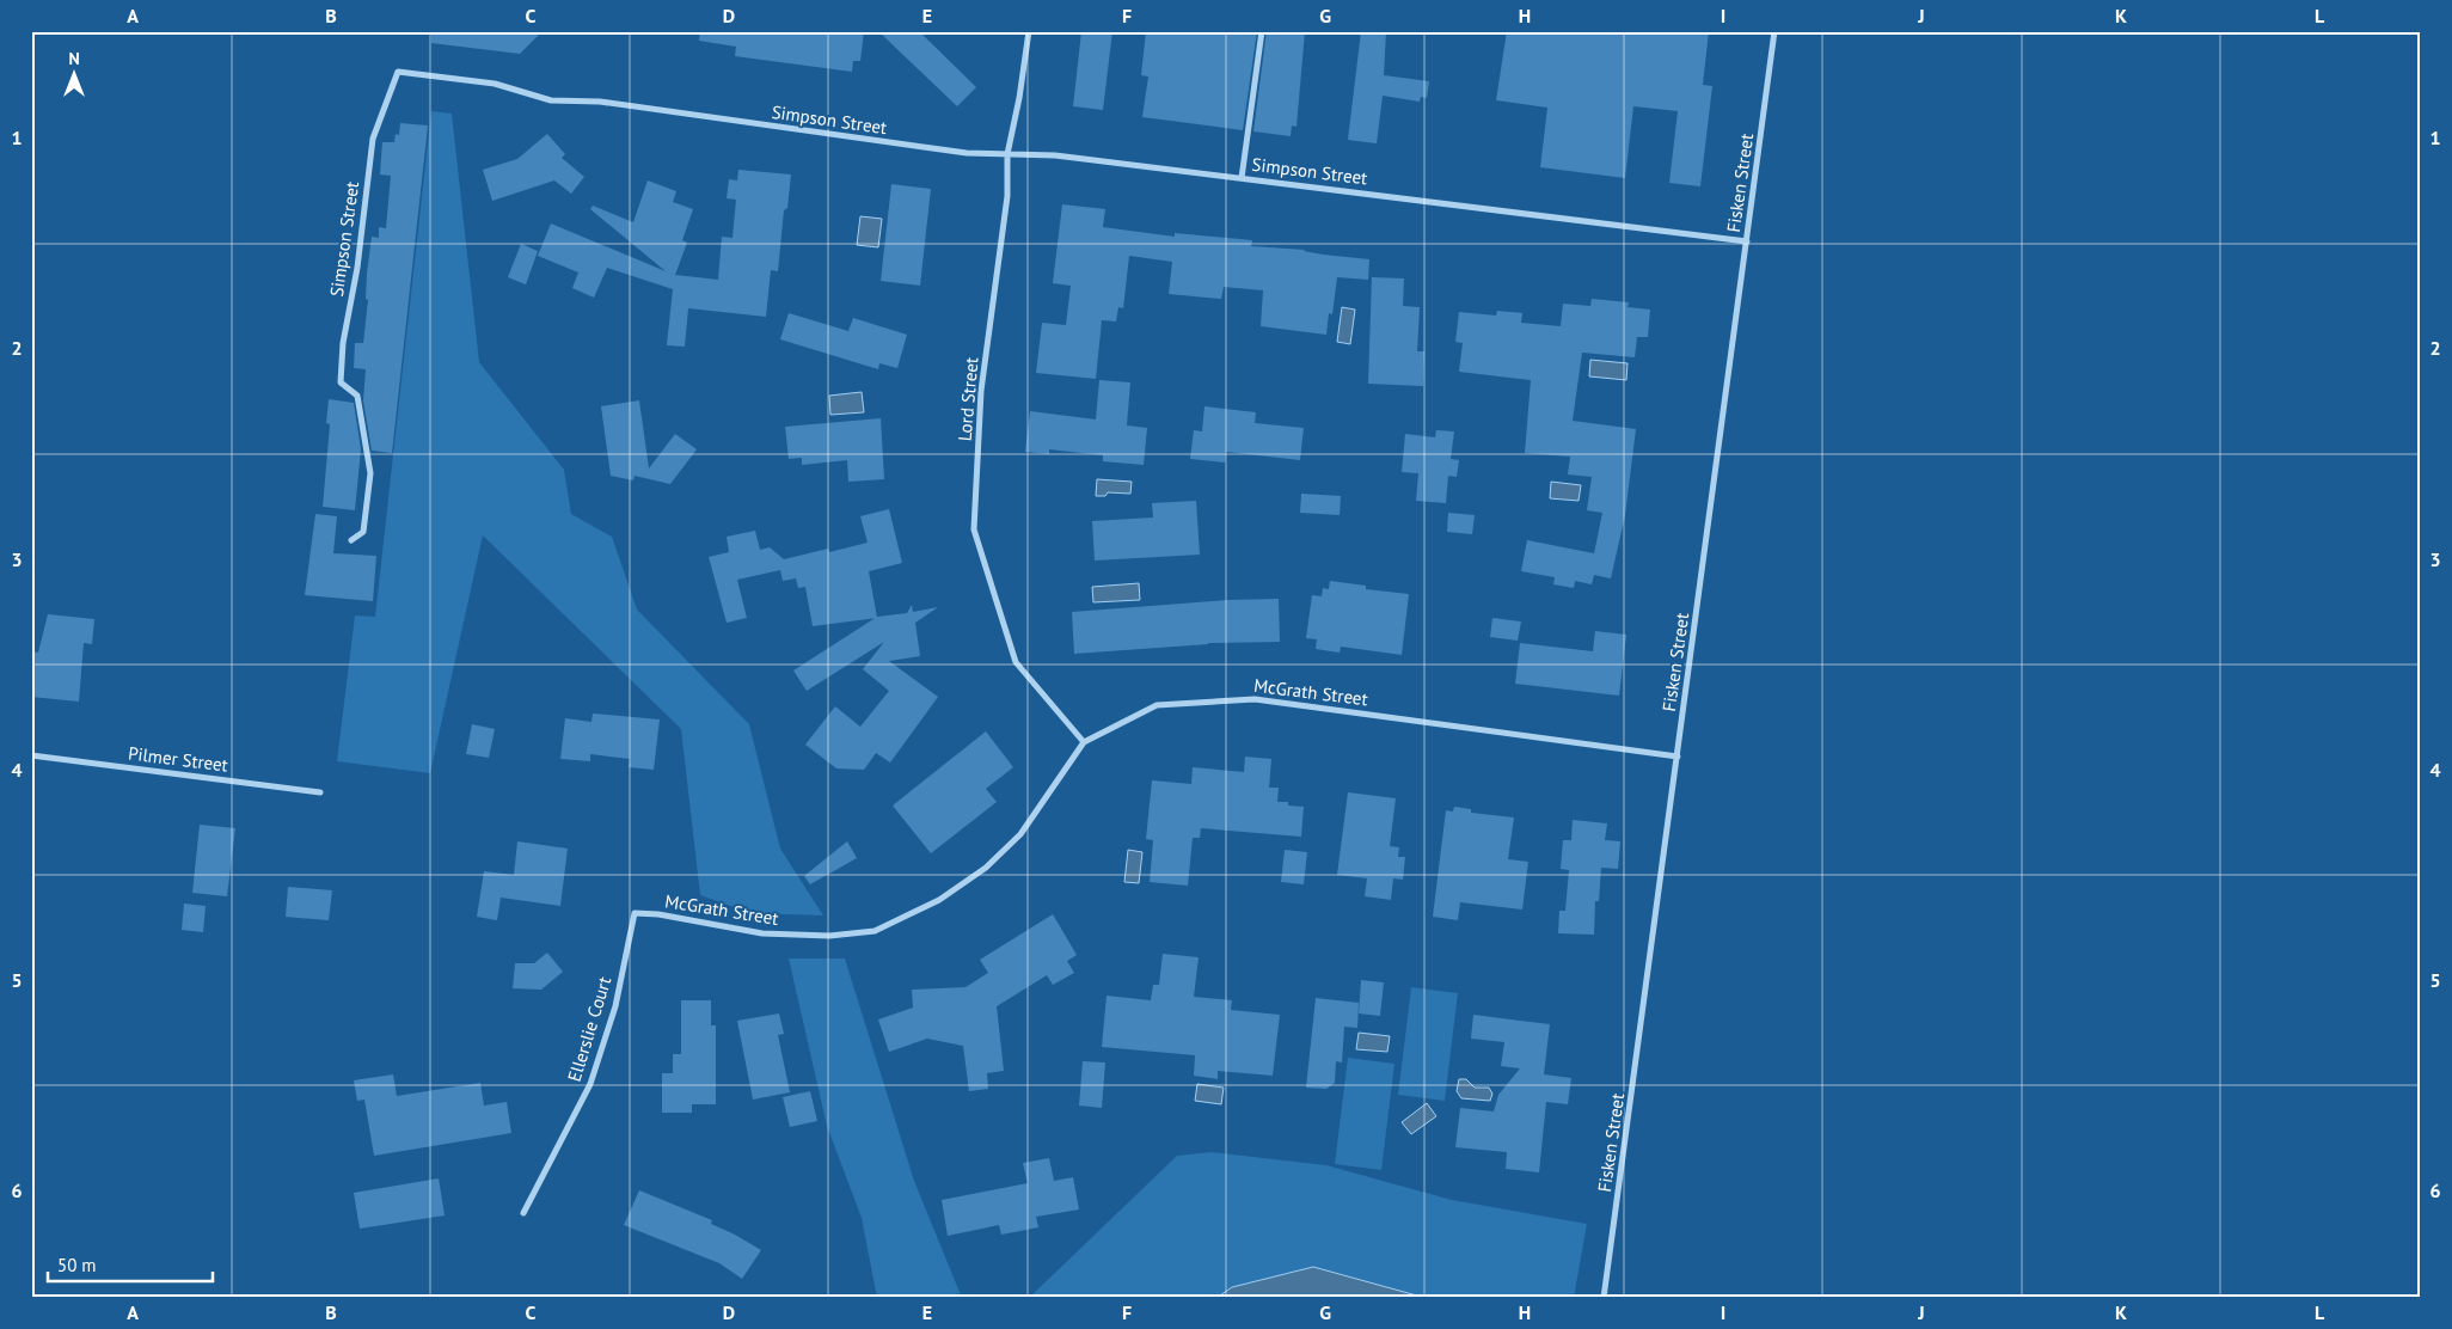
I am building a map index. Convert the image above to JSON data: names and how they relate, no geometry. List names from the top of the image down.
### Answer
{
  "streets": {
    "street": [
      "Simpson Street",
      "Fisken Street",
      "Lord Street",
      "McGrath Street",
      "Pilmer Street",
      "Ellerslie Court"
    ]
  },
  "crossings": [
    ["Simpson Street", "Fisken Street"],
    ["Simpson Street", "Lord Street"],
    ["Fisken Street", "McGrath Street"],
    ["Lord Street", "McGrath Street"],
    ["McGrath Street", "Ellerslie Court"]
  ],
  "scale_bar": "50 m",
  "north": "top",
  "grid": {
    "columns": [
      "A",
      "B",
      "C",
      "D",
      "E",
      "F",
      "G",
      "H",
      "I",
      "J",
      "K",
      "L"
    ],
    "rows": [
      "1",
      "2",
      "3",
      "4",
      "5",
      "6"
    ]
  }
}
